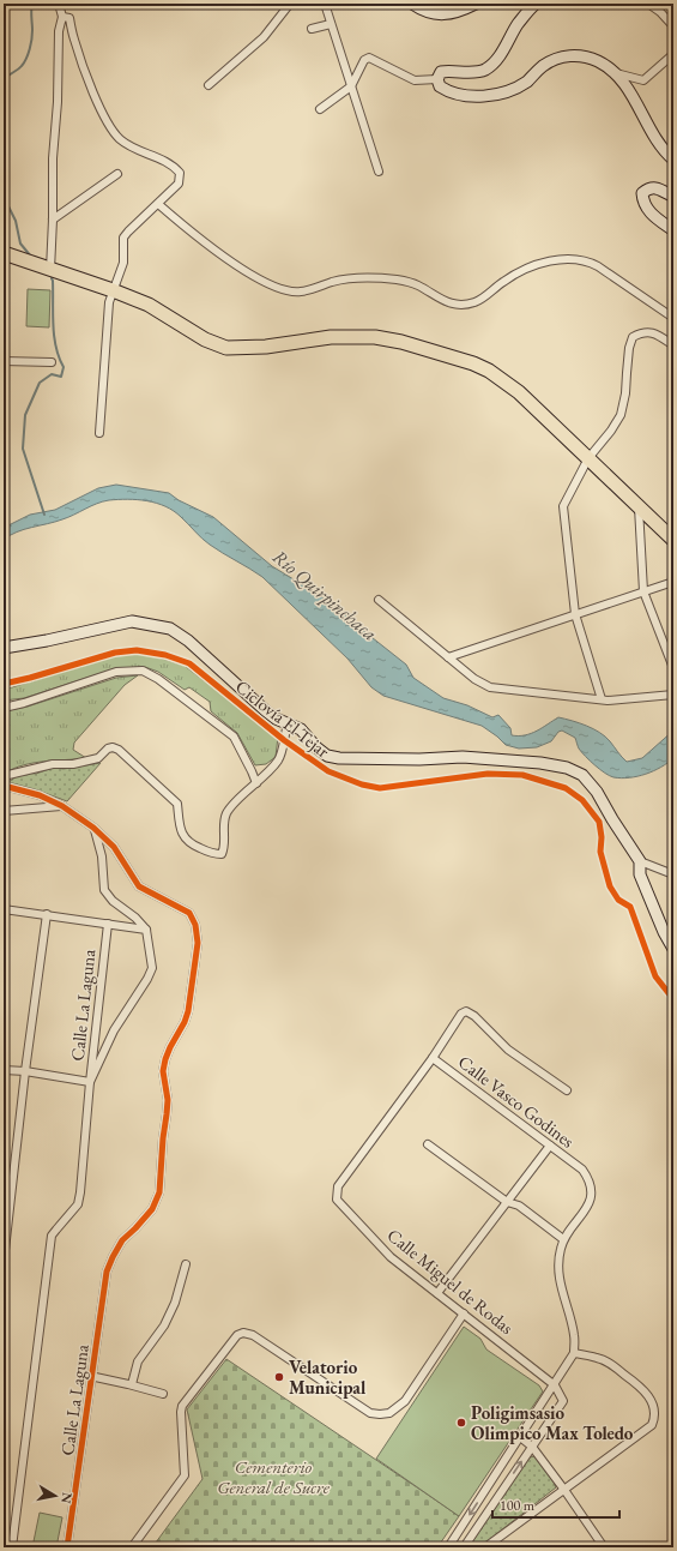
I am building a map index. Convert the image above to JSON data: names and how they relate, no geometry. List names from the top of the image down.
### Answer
{
  "streets": {
    "street": ["Calle La Laguna", "Calle Vasco Godines", "Calle Miguel de Rodas"],
    "cycle path": ["Ciclovía El Tejar"]
  },
  "crossings": [
    ["Calle Vasco Godines", "Calle Miguel de Rodas"]
  ],
  "water": ["Río Quirpinchaca"],
  "parks": ["Cementerio General de Sucre"],
  "places": ["Velatorio Municipal", "Poligimsasio Olimpico Max Toledo"],
  "scale_bar": "100 m",
  "north": "right"
}
